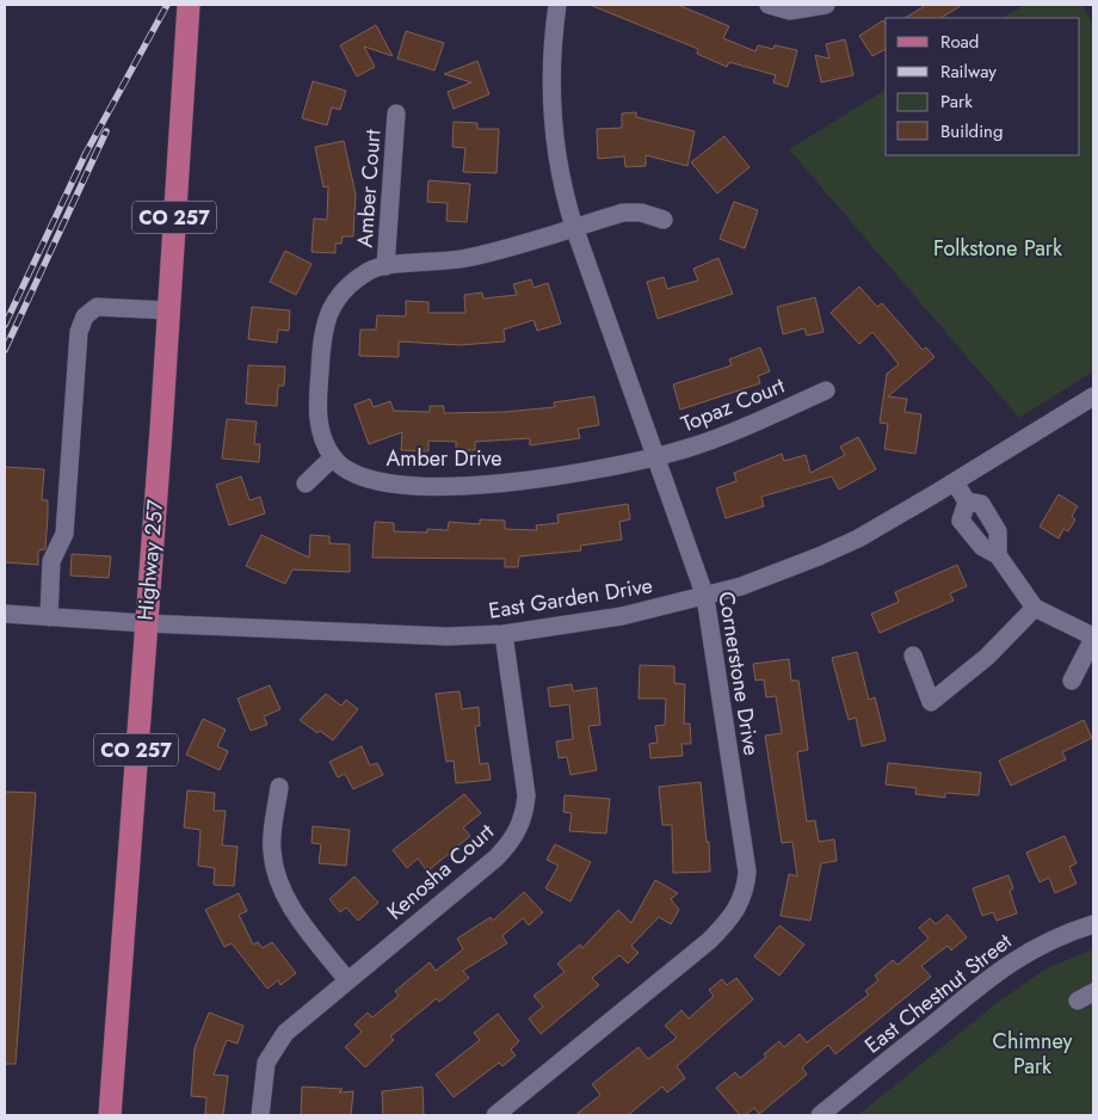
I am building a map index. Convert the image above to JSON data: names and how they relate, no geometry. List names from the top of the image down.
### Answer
{
  "streets": {
    "main road": ["CO 257", "Highway 257"],
    "street": [
      "Amber Court",
      "Topaz Court",
      "Amber Drive",
      "East Garden Drive",
      "Cornerstone Drive",
      "Kenosha Court",
      "East Chestnut Street"
    ]
  },
  "crossings": [
    ["Topaz Court", "Amber Drive"],
    ["Topaz Court", "Cornerstone Drive"],
    ["Amber Drive", "Cornerstone Drive"],
    ["Highway 257", "East Garden Drive"],
    ["East Garden Drive", "Cornerstone Drive"],
    ["East Garden Drive", "Kenosha Court"]
  ],
  "parks": ["Folkstone Park", "Chimney Park"],
  "legend": [
    "Road",
    "Railway",
    "Park",
    "Building"
  ]
}
